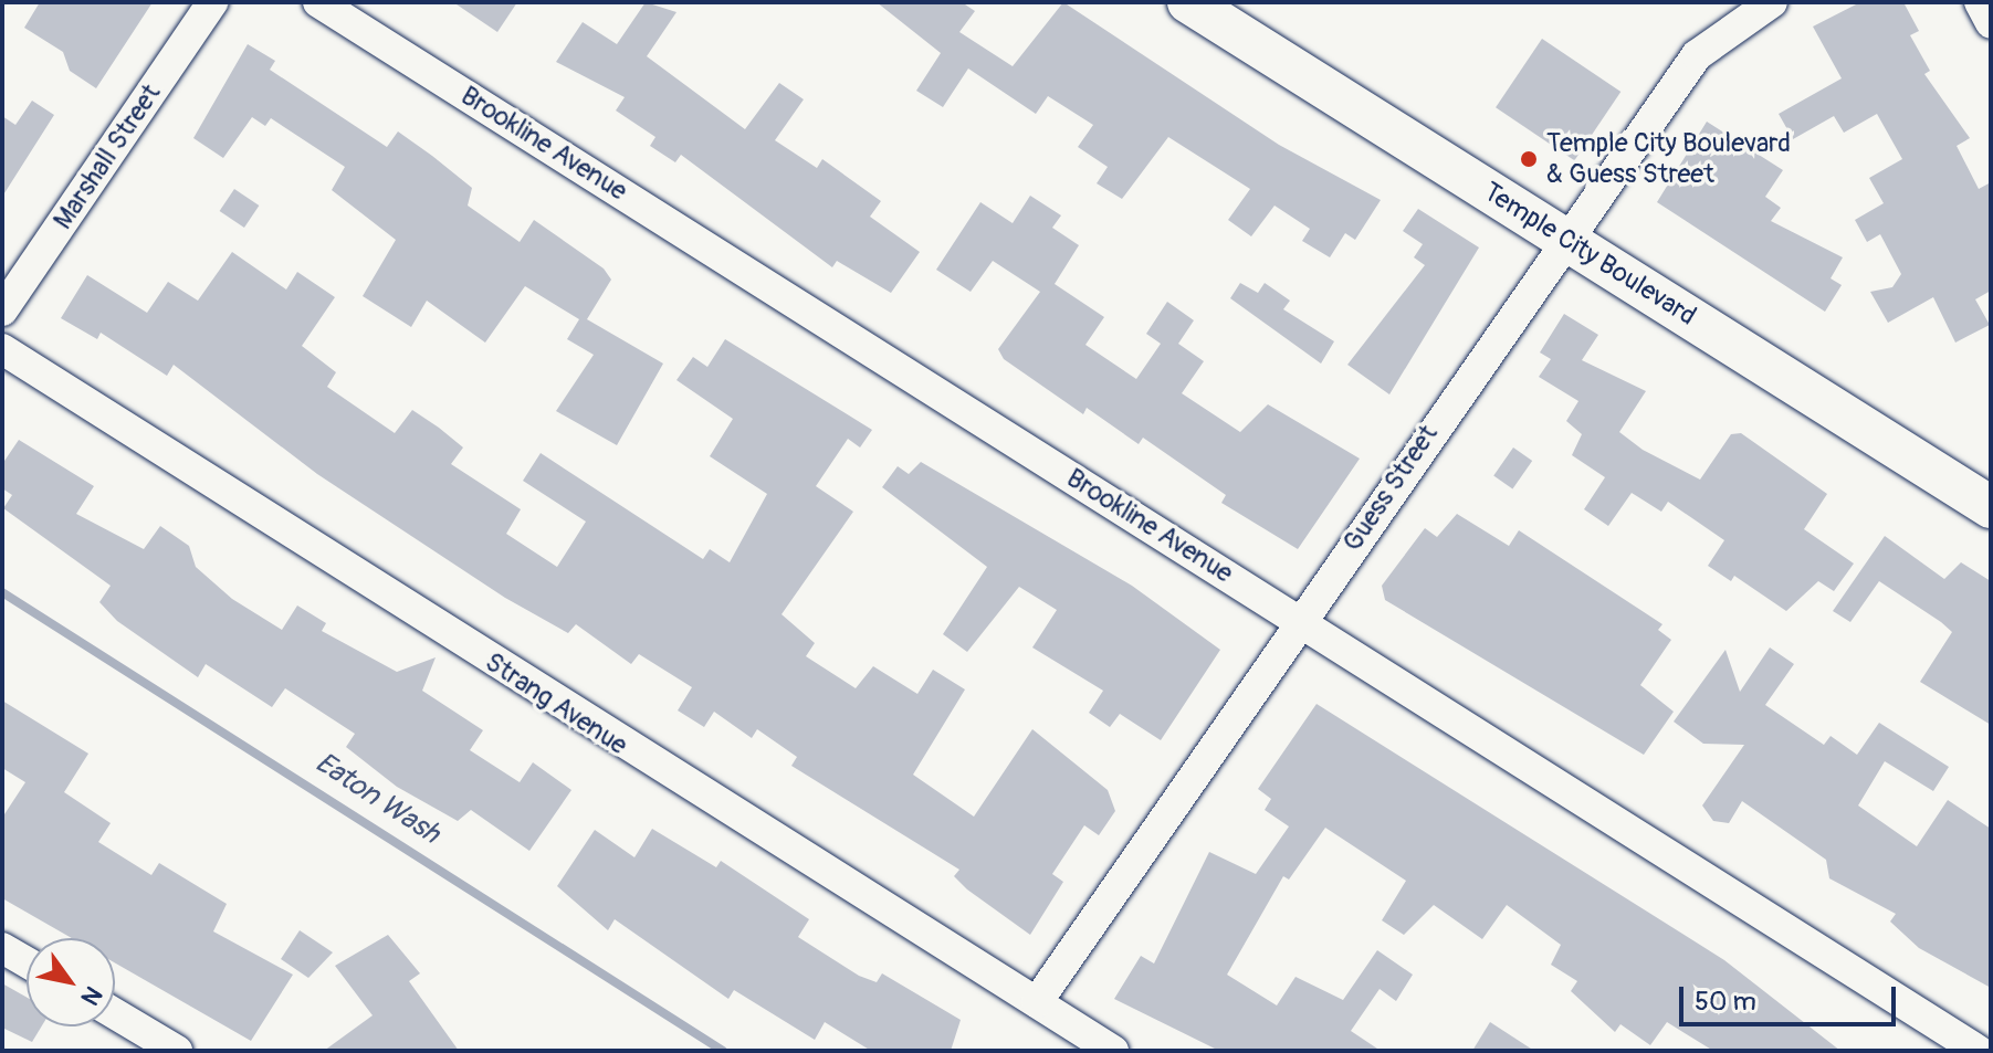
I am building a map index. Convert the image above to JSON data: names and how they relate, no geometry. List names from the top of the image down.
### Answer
{
  "streets": {
    "main road": ["Temple City Boulevard"],
    "street": [
      "Brookline Avenue",
      "Marshall Street",
      "Guess Street",
      "Strang Avenue"
    ]
  },
  "crossings": [
    ["Brookline Avenue", "Guess Street"],
    ["Temple City Boulevard", "Guess Street"],
    ["Guess Street", "Strang Avenue"]
  ],
  "water": ["Eaton Wash"],
  "places": ["Temple City Boulevard & Guess Street"],
  "scale_bar": "50 m",
  "north": "bottom right"
}
